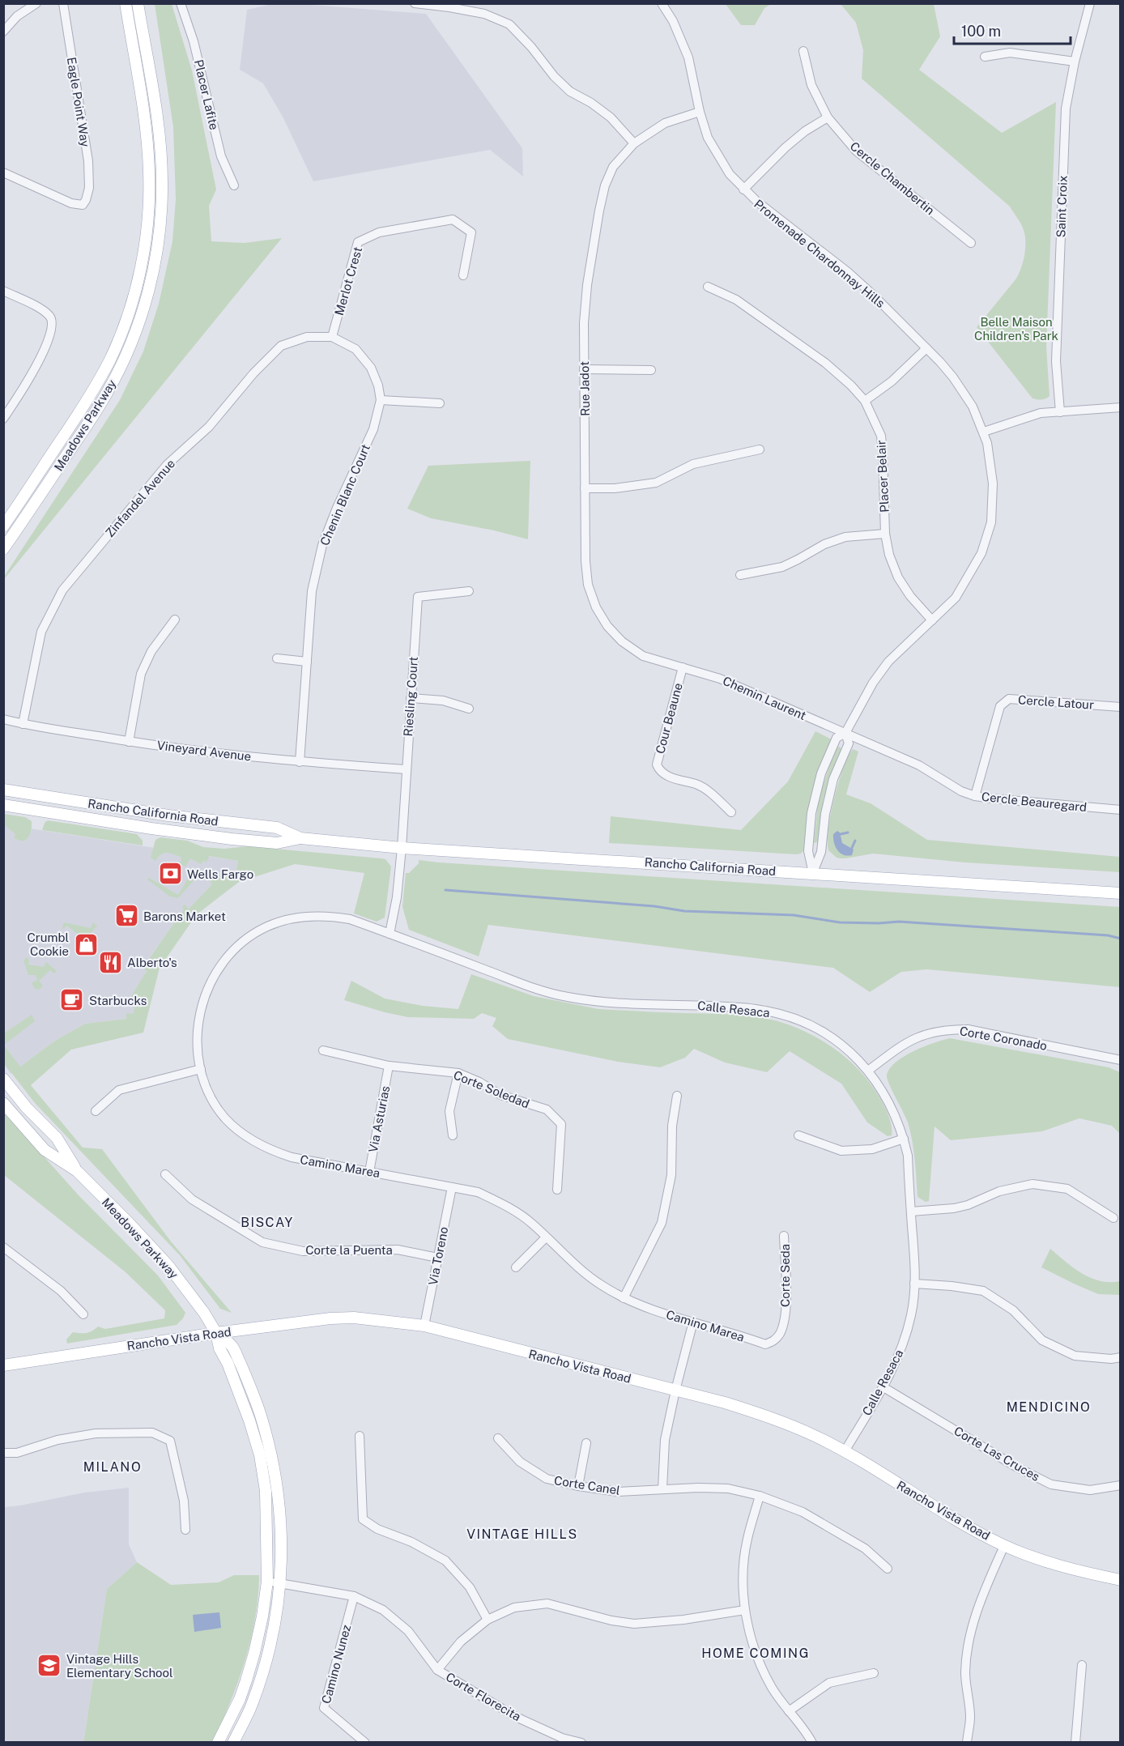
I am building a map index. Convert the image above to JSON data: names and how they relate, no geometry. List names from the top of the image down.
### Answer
{
  "streets": {
    "main road": ["Meadows Parkway", "Rancho California Road", "Rancho Vista Road"],
    "street": [
      "Placer Lafite",
      "Eagle Point Way",
      "Cercle Chambertin",
      "Saint Croix",
      "Promenade Chardonnay Hills",
      "Merlot Crest",
      "Rue Jadot",
      "Placer Belair",
      "Chenin Blanc Court",
      "Zinfandel Avenue",
      "Riesling Court",
      "Chemin Laurent",
      "Cercle Latour",
      "Cour Beaune",
      "Vineyard Avenue",
      "Cercle Beauregard",
      "Calle Resaca",
      "Corte Coronado",
      "Corte Soledad",
      "Via Asturias",
      "Camino Marea",
      "Corte la Puenta",
      "Via Toreno",
      "Corte Seda",
      "Corte Las Cruces",
      "Corte Canel",
      "Camino Nunez",
      "Corte Florecita"
    ]
  },
  "crossings": [
    ["Promenade Chardonnay Hills", "Rue Jadot"],
    ["Promenade Chardonnay Hills", "Placer Belair"],
    ["Promenade Chardonnay Hills", "Chemin Laurent"],
    ["Promenade Chardonnay Hills", "Cercle Beauregard"],
    ["Promenade Chardonnay Hills", "Rancho California Road"],
    ["Merlot Crest", "Chenin Blanc Court"],
    ["Merlot Crest", "Zinfandel Avenue"],
    ["Rue Jadot", "Chemin Laurent"],
    ["Rue Jadot", "Cour Beaune"],
    ["Meadows Parkway", "Rancho Vista Road"],
    ["Meadows Parkway", "Corte Florecita"],
    ["Chenin Blanc Court", "Zinfandel Avenue"],
    ["Chenin Blanc Court", "Vineyard Avenue"],
    ["Zinfandel Avenue", "Vineyard Avenue"],
    ["Riesling Court", "Vineyard Avenue"],
    ["Riesling Court", "Rancho California Road"],
    ["Riesling Court", "Calle Resaca"],
    ["Riesling Court", "Camino Marea"],
    ["Chemin Laurent", "Cour Beaune"],
    ["Chemin Laurent", "Cercle Beauregard"],
    ["Cercle Latour", "Cercle Beauregard"],
    ["Calle Resaca", "Corte Coronado"],
    ["Calle Resaca", "Camino Marea"],
    ["Calle Resaca", "Rancho Vista Road"],
    ["Calle Resaca", "Corte Las Cruces"],
    ["Corte Soledad", "Via Asturias"],
    ["Via Asturias", "Camino Marea"],
    ["Camino Marea", "Via Toreno"],
    ["Camino Marea", "Corte Seda"],
    ["Corte la Puenta", "Via Toreno"],
    ["Via Toreno", "Rancho Vista Road"],
    ["Camino Nunez", "Corte Florecita"]
  ],
  "districts": [
    "BISCAY",
    "MENDICINO",
    "MILANO",
    "VINTAGE HILLS",
    "HOME COMING"
  ],
  "parks": ["Belle Maison Children's Park"],
  "places": {
    "bank": ["Wells Fargo"],
    "supermarket": ["Barons Market"],
    "shop": ["Crumbl Cookie"],
    "restaurant": ["Alberto's"],
    "cafe": ["Starbucks"],
    "school or university": ["Vintage Hills Elementary School"]
  },
  "scale_bar": "100 m"
}
